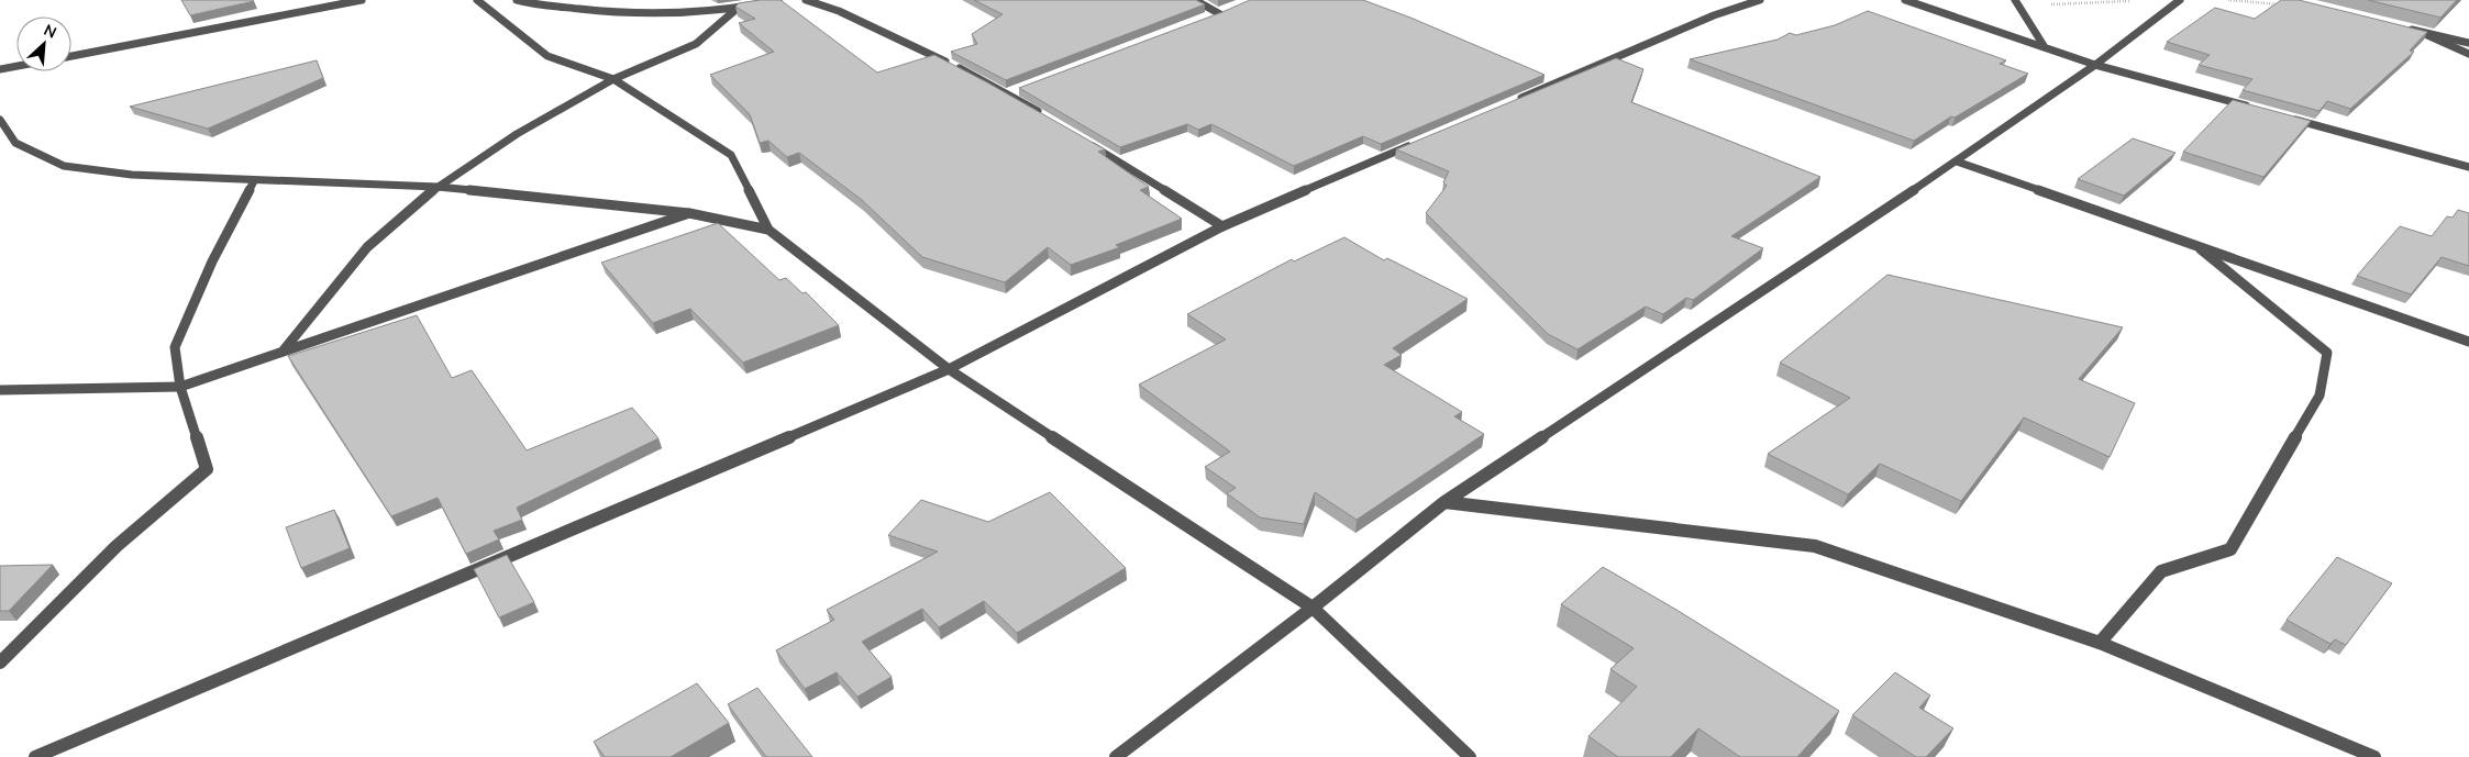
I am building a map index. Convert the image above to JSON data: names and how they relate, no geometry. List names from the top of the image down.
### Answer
{
  "north": "top right"
}
